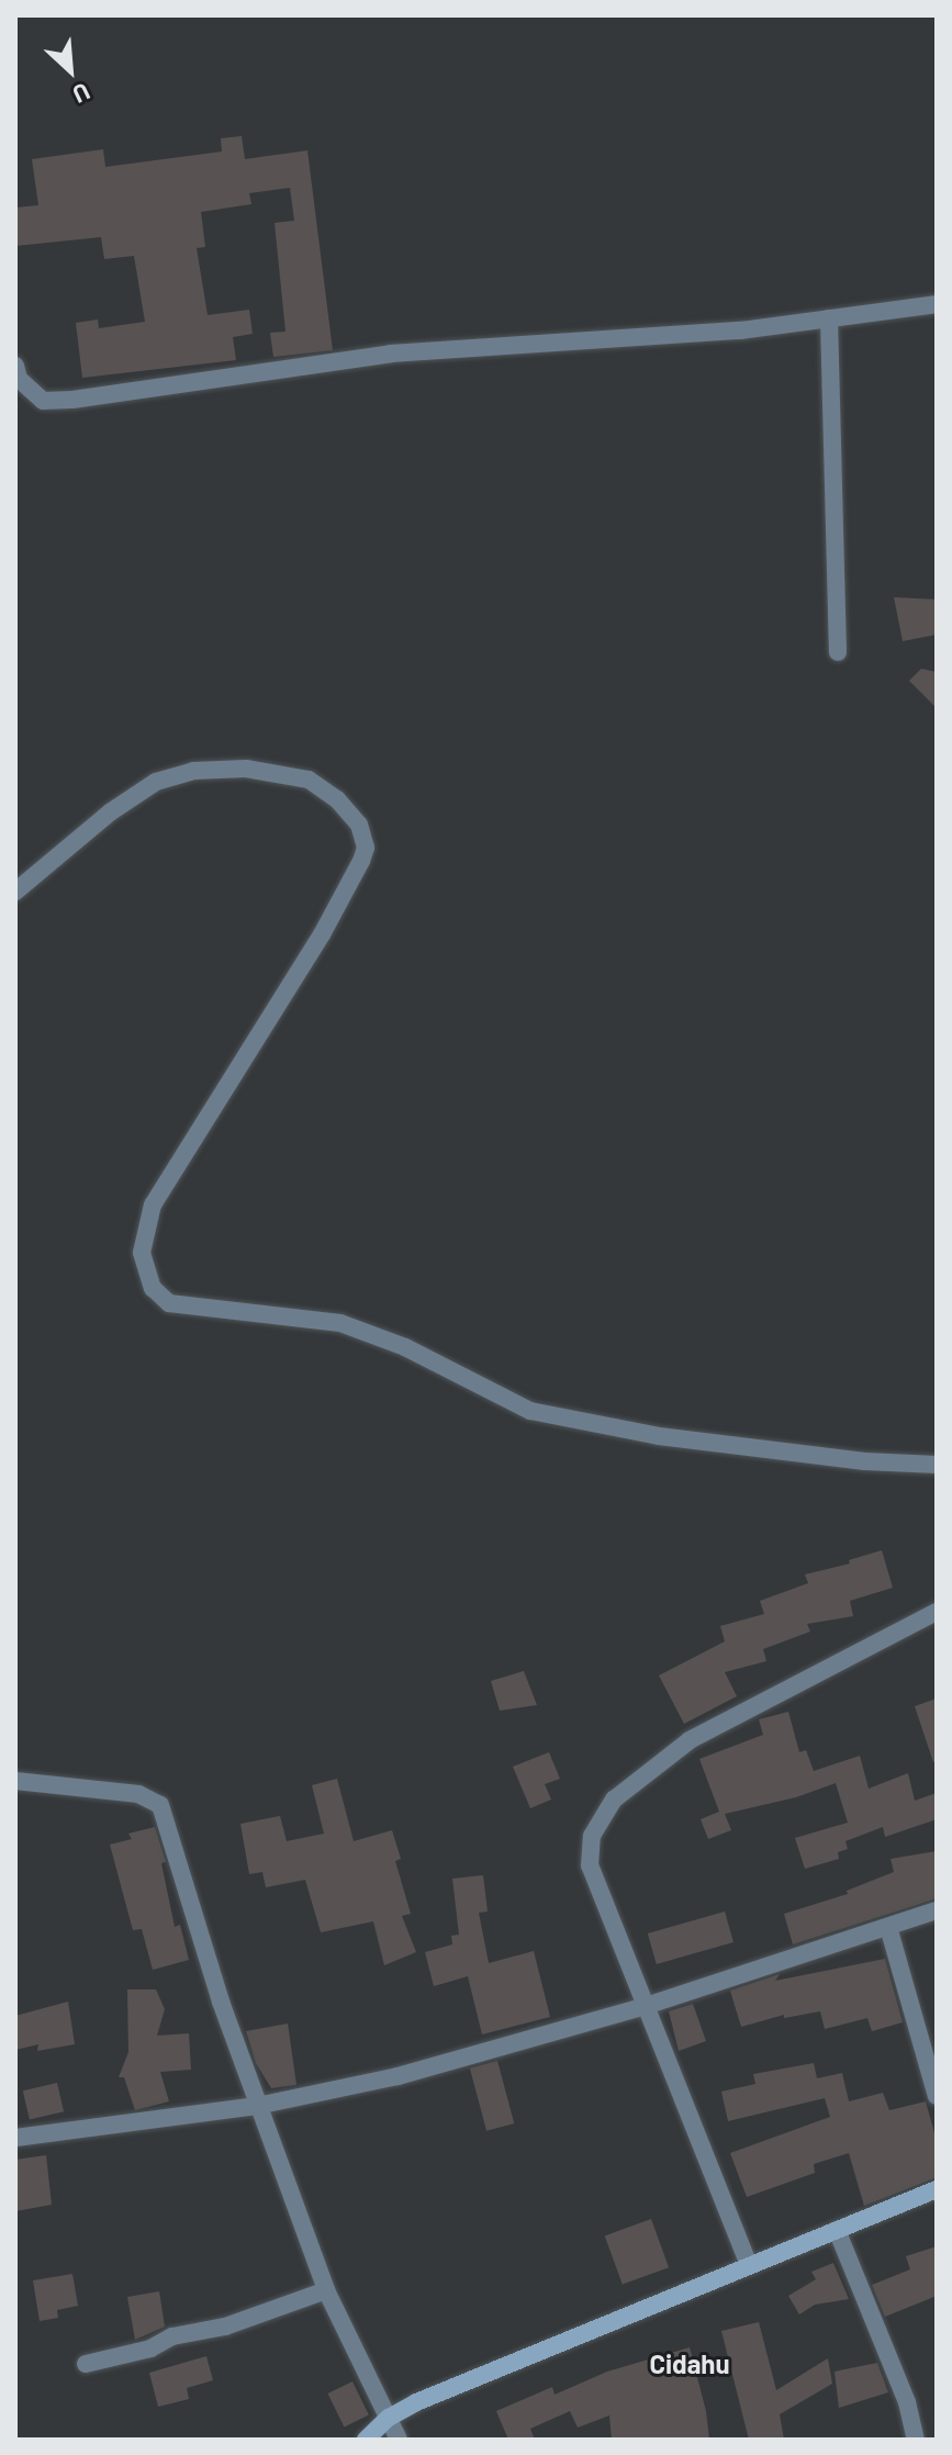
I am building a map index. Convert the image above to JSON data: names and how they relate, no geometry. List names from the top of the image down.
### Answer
{
  "districts": ["Cidahu"],
  "north": "bottom right"
}
